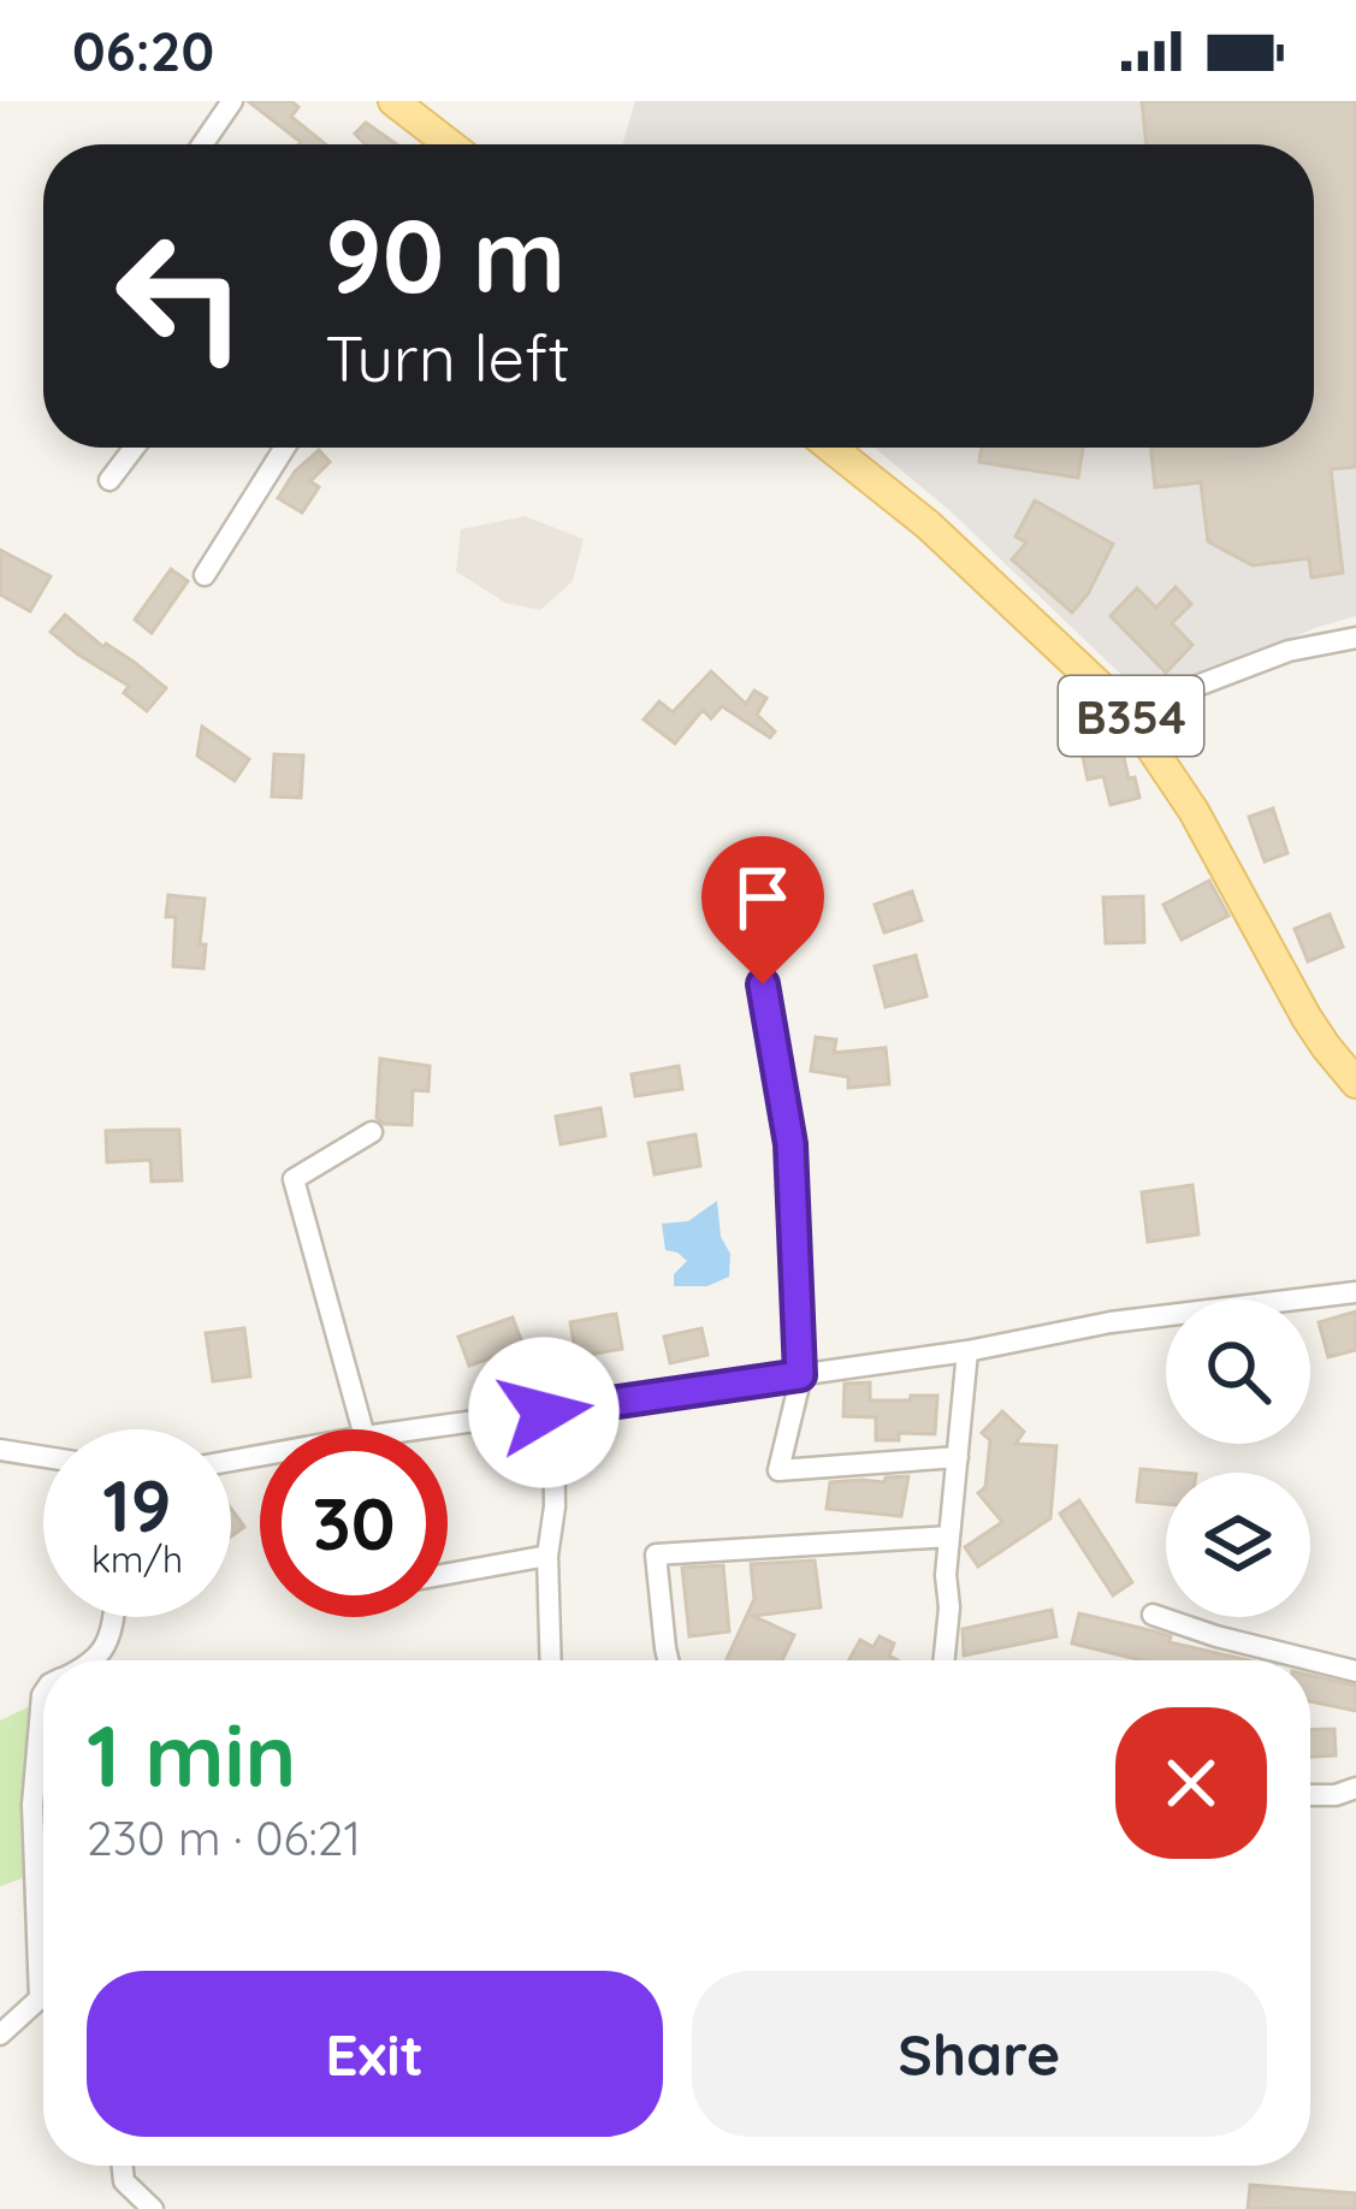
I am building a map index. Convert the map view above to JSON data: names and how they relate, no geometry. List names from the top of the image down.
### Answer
{
  "streets": {
    "main road": ["B354"]
  },
  "page": {
    "status": "06:20",
    "turn": ["90 m", "Turn left"],
    "speed": "19 km/h",
    "limit": "30",
    "heading": ["1 min", "230 m · 06:21"],
    "buttons": ["Exit", "Share"]
  }
}
